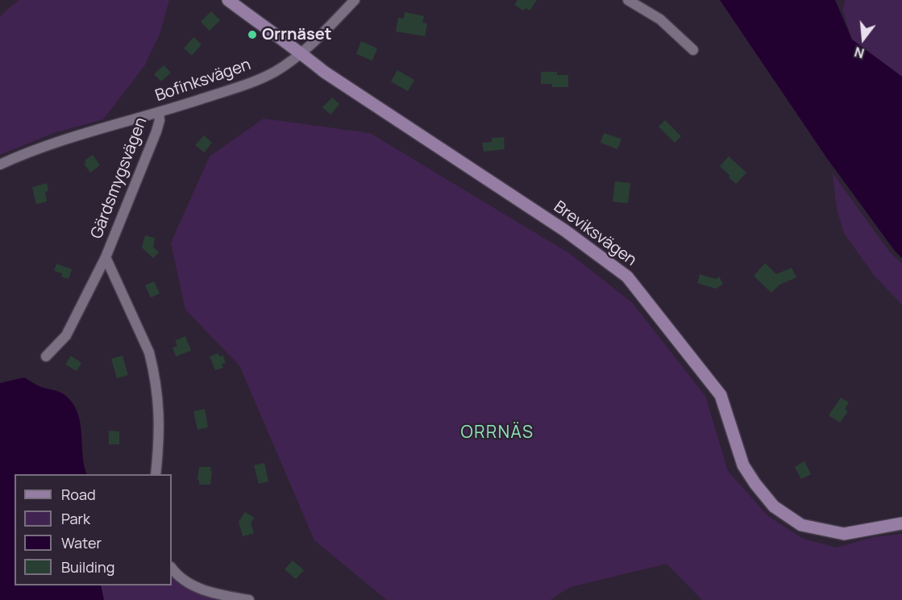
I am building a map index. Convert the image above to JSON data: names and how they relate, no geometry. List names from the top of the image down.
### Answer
{
  "streets": {
    "main road": ["Breviksvägen"],
    "street": ["Bofinksvägen", "Gärdsmygsvägen"]
  },
  "crossings": [
    ["Bofinksvägen", "Gärdsmygsvägen"],
    ["Bofinksvägen", "Breviksvägen"]
  ],
  "districts": ["ORRNÄS"],
  "places": ["Orrnäset"],
  "legend": [
    "Road",
    "Park",
    "Water",
    "Building"
  ],
  "north": "bottom"
}
